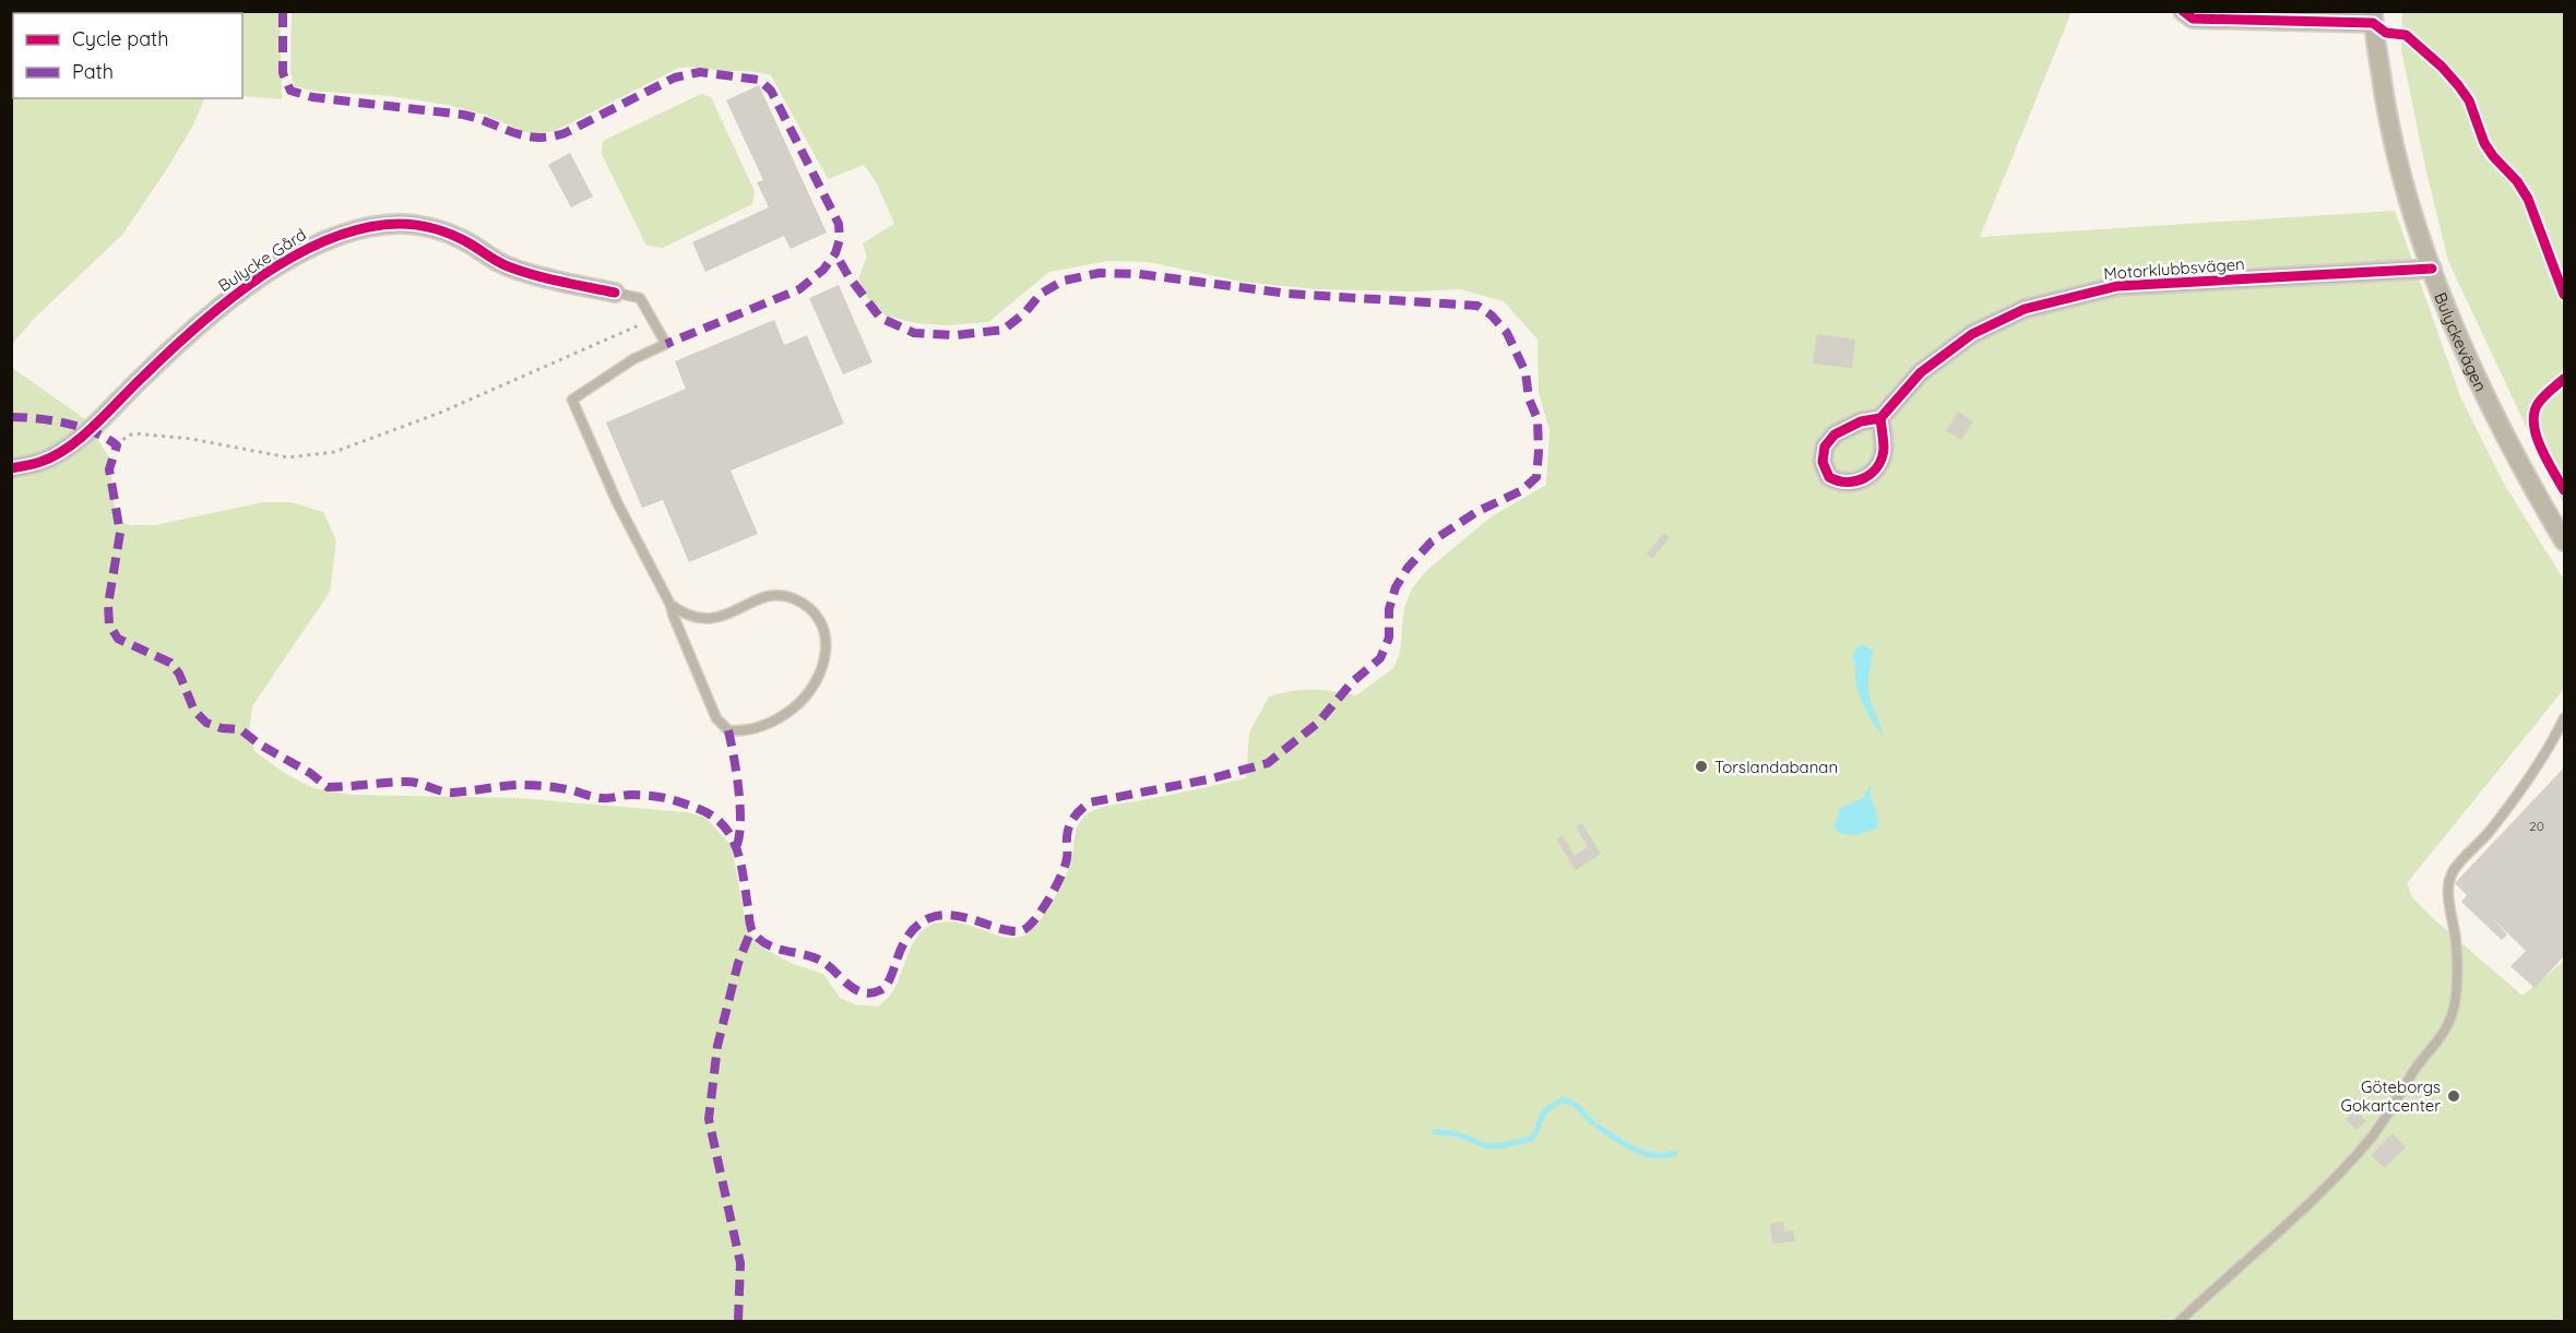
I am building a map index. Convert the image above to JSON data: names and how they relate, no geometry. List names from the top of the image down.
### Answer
{
  "streets": {
    "street": ["Bulycke Gård", "Motorklubbsvägen", "Bulyckevägen"]
  },
  "crossings": [
    ["Motorklubbsvägen", "Bulyckevägen"]
  ],
  "places": ["Torslandabanan", "Göteborgs Gokartcenter"],
  "house_numbers": ["20"],
  "legend": ["Cycle path", "Path"]
}
